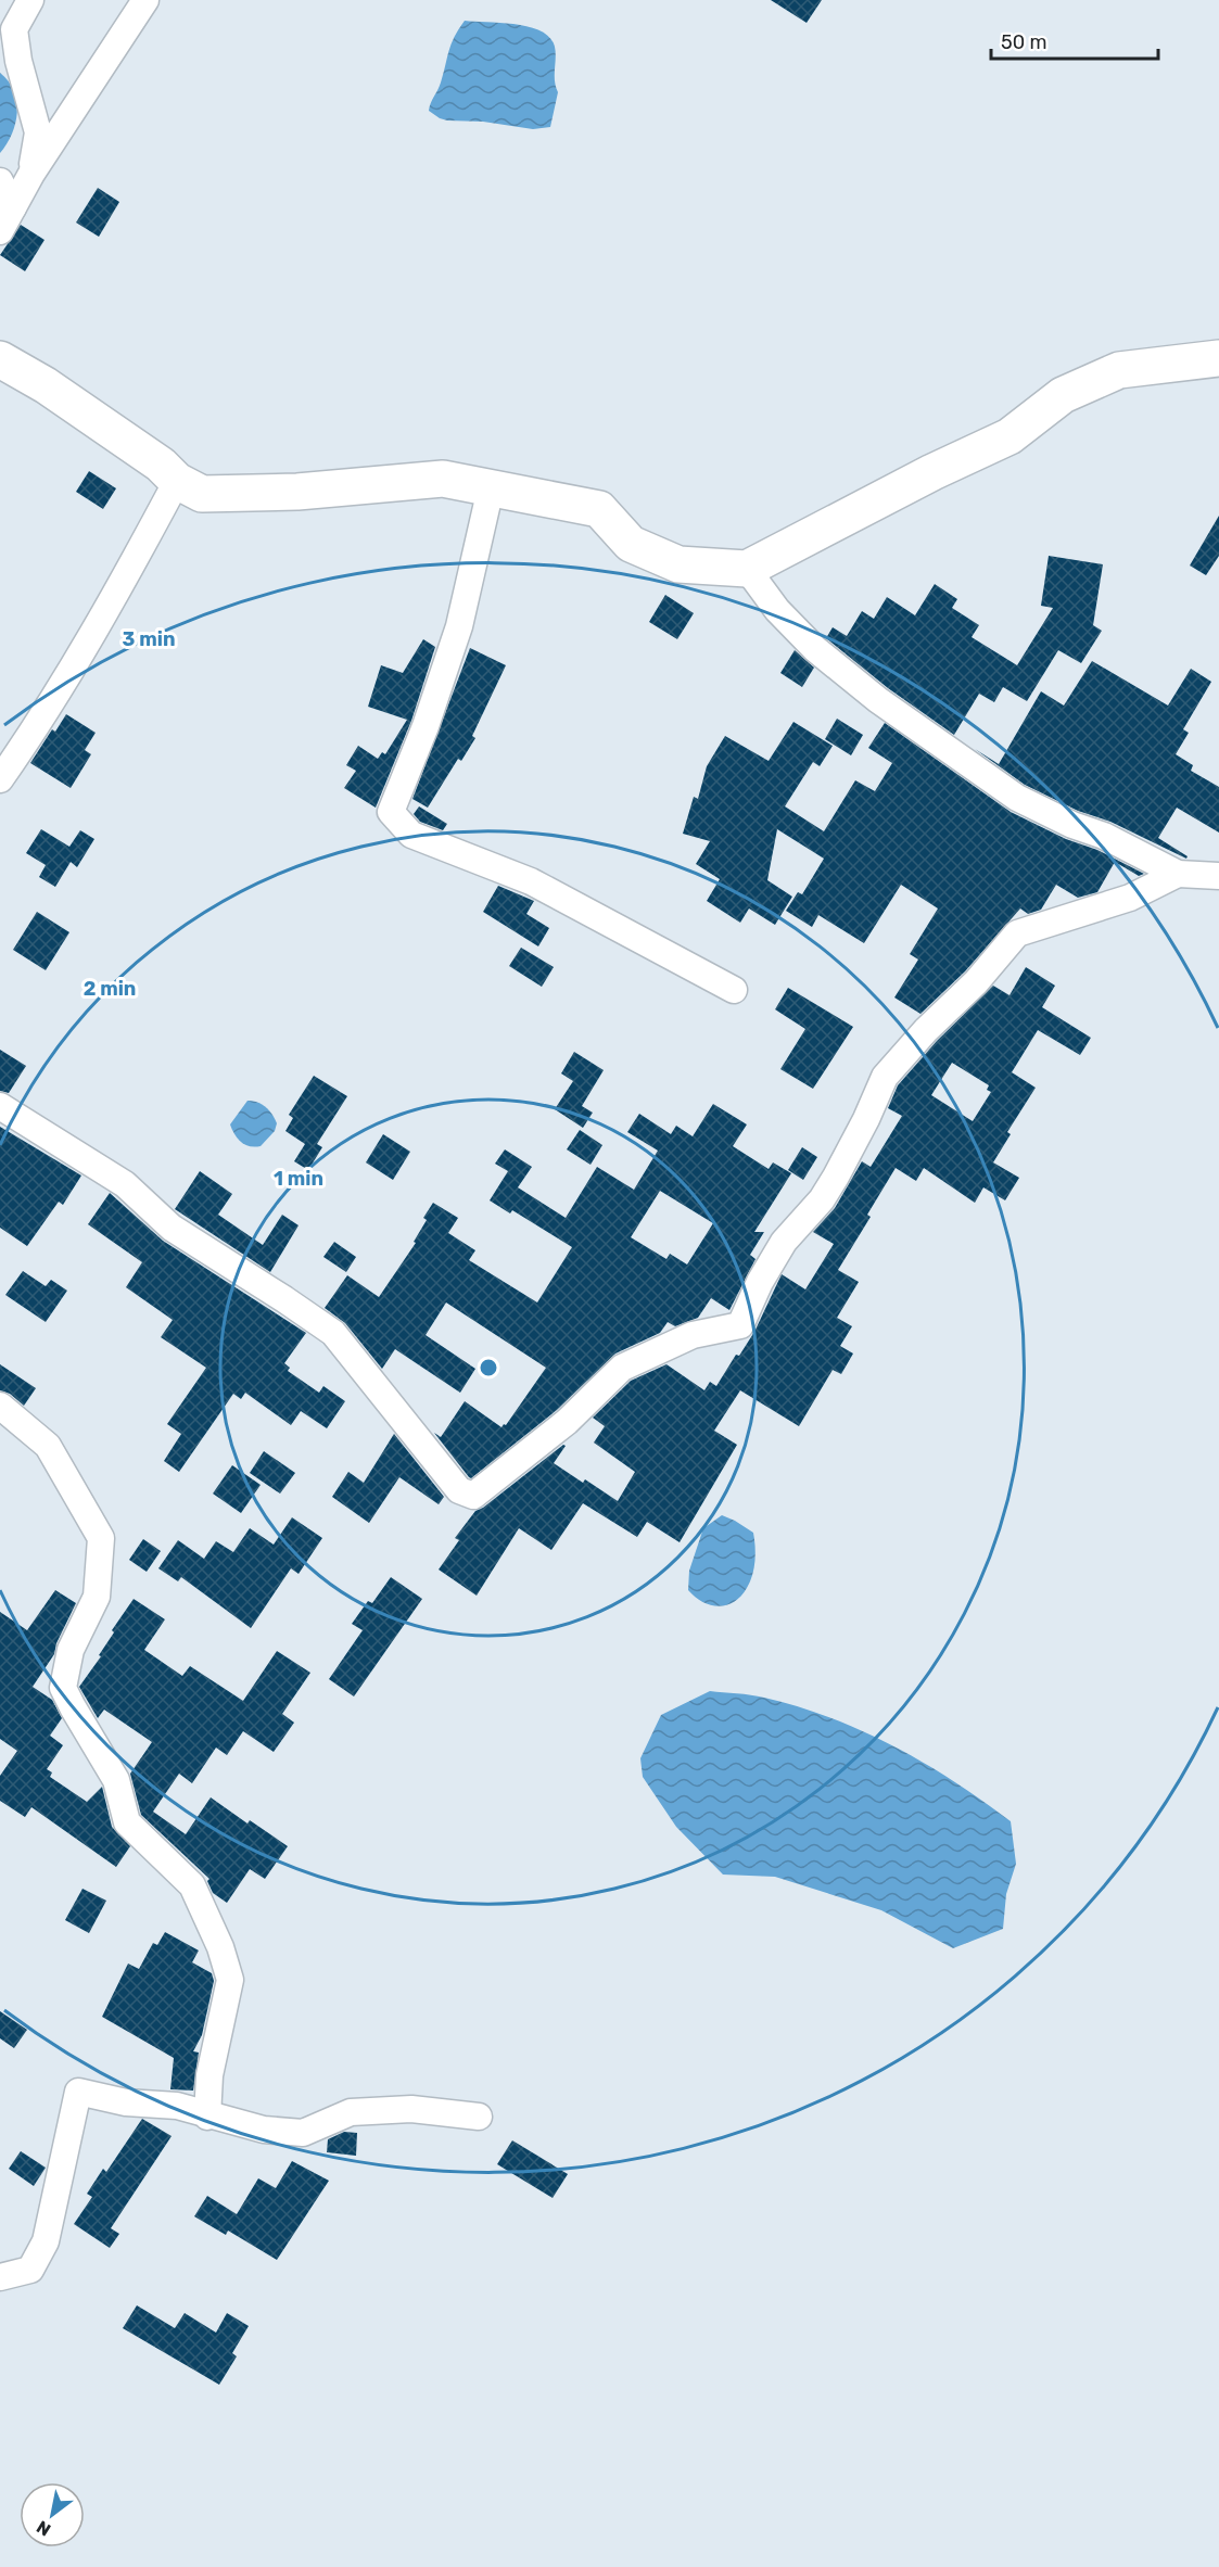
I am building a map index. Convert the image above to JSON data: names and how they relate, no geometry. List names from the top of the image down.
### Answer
{
  "scale_bar": "50 m",
  "north": "bottom left",
  "rings": ["3 min", "2 min", "1 min"]
}
